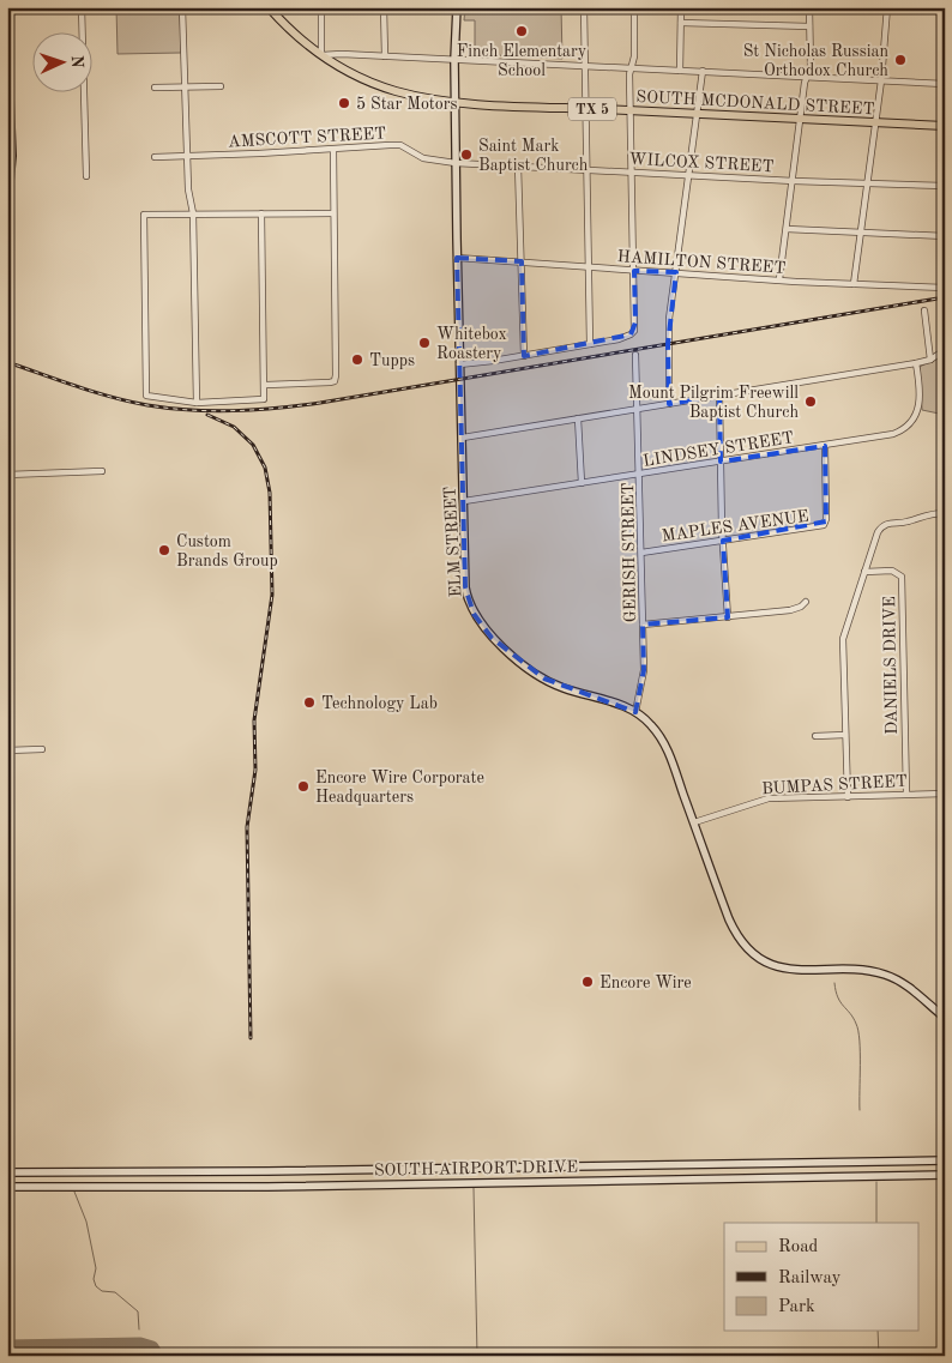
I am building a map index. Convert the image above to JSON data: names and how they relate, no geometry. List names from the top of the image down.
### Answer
{
  "streets": {
    "main road": [
      "SOUTH MCDONALD STREET",
      "TX 5",
      "ELM STREET",
      "SOUTH AIRPORT DRIVE"
    ],
    "street": [
      "AMSCOTT STREET",
      "WILCOX STREET",
      "HAMILTON STREET",
      "LINDSEY STREET",
      "MAPLES AVENUE",
      "GERISH STREET",
      "DANIELS DRIVE",
      "BUMPAS STREET"
    ]
  },
  "crossings": [
    ["SOUTH MCDONALD STREET", "ELM STREET"],
    ["AMSCOTT STREET", "WILCOX STREET"],
    ["AMSCOTT STREET", "ELM STREET"],
    ["WILCOX STREET", "ELM STREET"],
    ["HAMILTON STREET", "ELM STREET"],
    ["LINDSEY STREET", "MAPLES AVENUE"],
    ["LINDSEY STREET", "ELM STREET"],
    ["LINDSEY STREET", "GERISH STREET"],
    ["MAPLES AVENUE", "GERISH STREET"],
    ["ELM STREET", "GERISH STREET"],
    ["ELM STREET", "BUMPAS STREET"],
    ["DANIELS DRIVE", "BUMPAS STREET"]
  ],
  "places": [
    "Finch Elementary School",
    "St Nicholas Russian Orthodox Church",
    "5 Star Motors",
    "Saint Mark Baptist Church",
    "Whitebox Roastery",
    "Tupps",
    "Mount Pilgrim Freewill Baptist Church",
    "Custom Brands Group",
    "Technology Lab",
    "Encore Wire Corporate Headquarters",
    "Encore Wire"
  ],
  "legend": ["Road", "Railway", "Park"],
  "north": "right"
}
